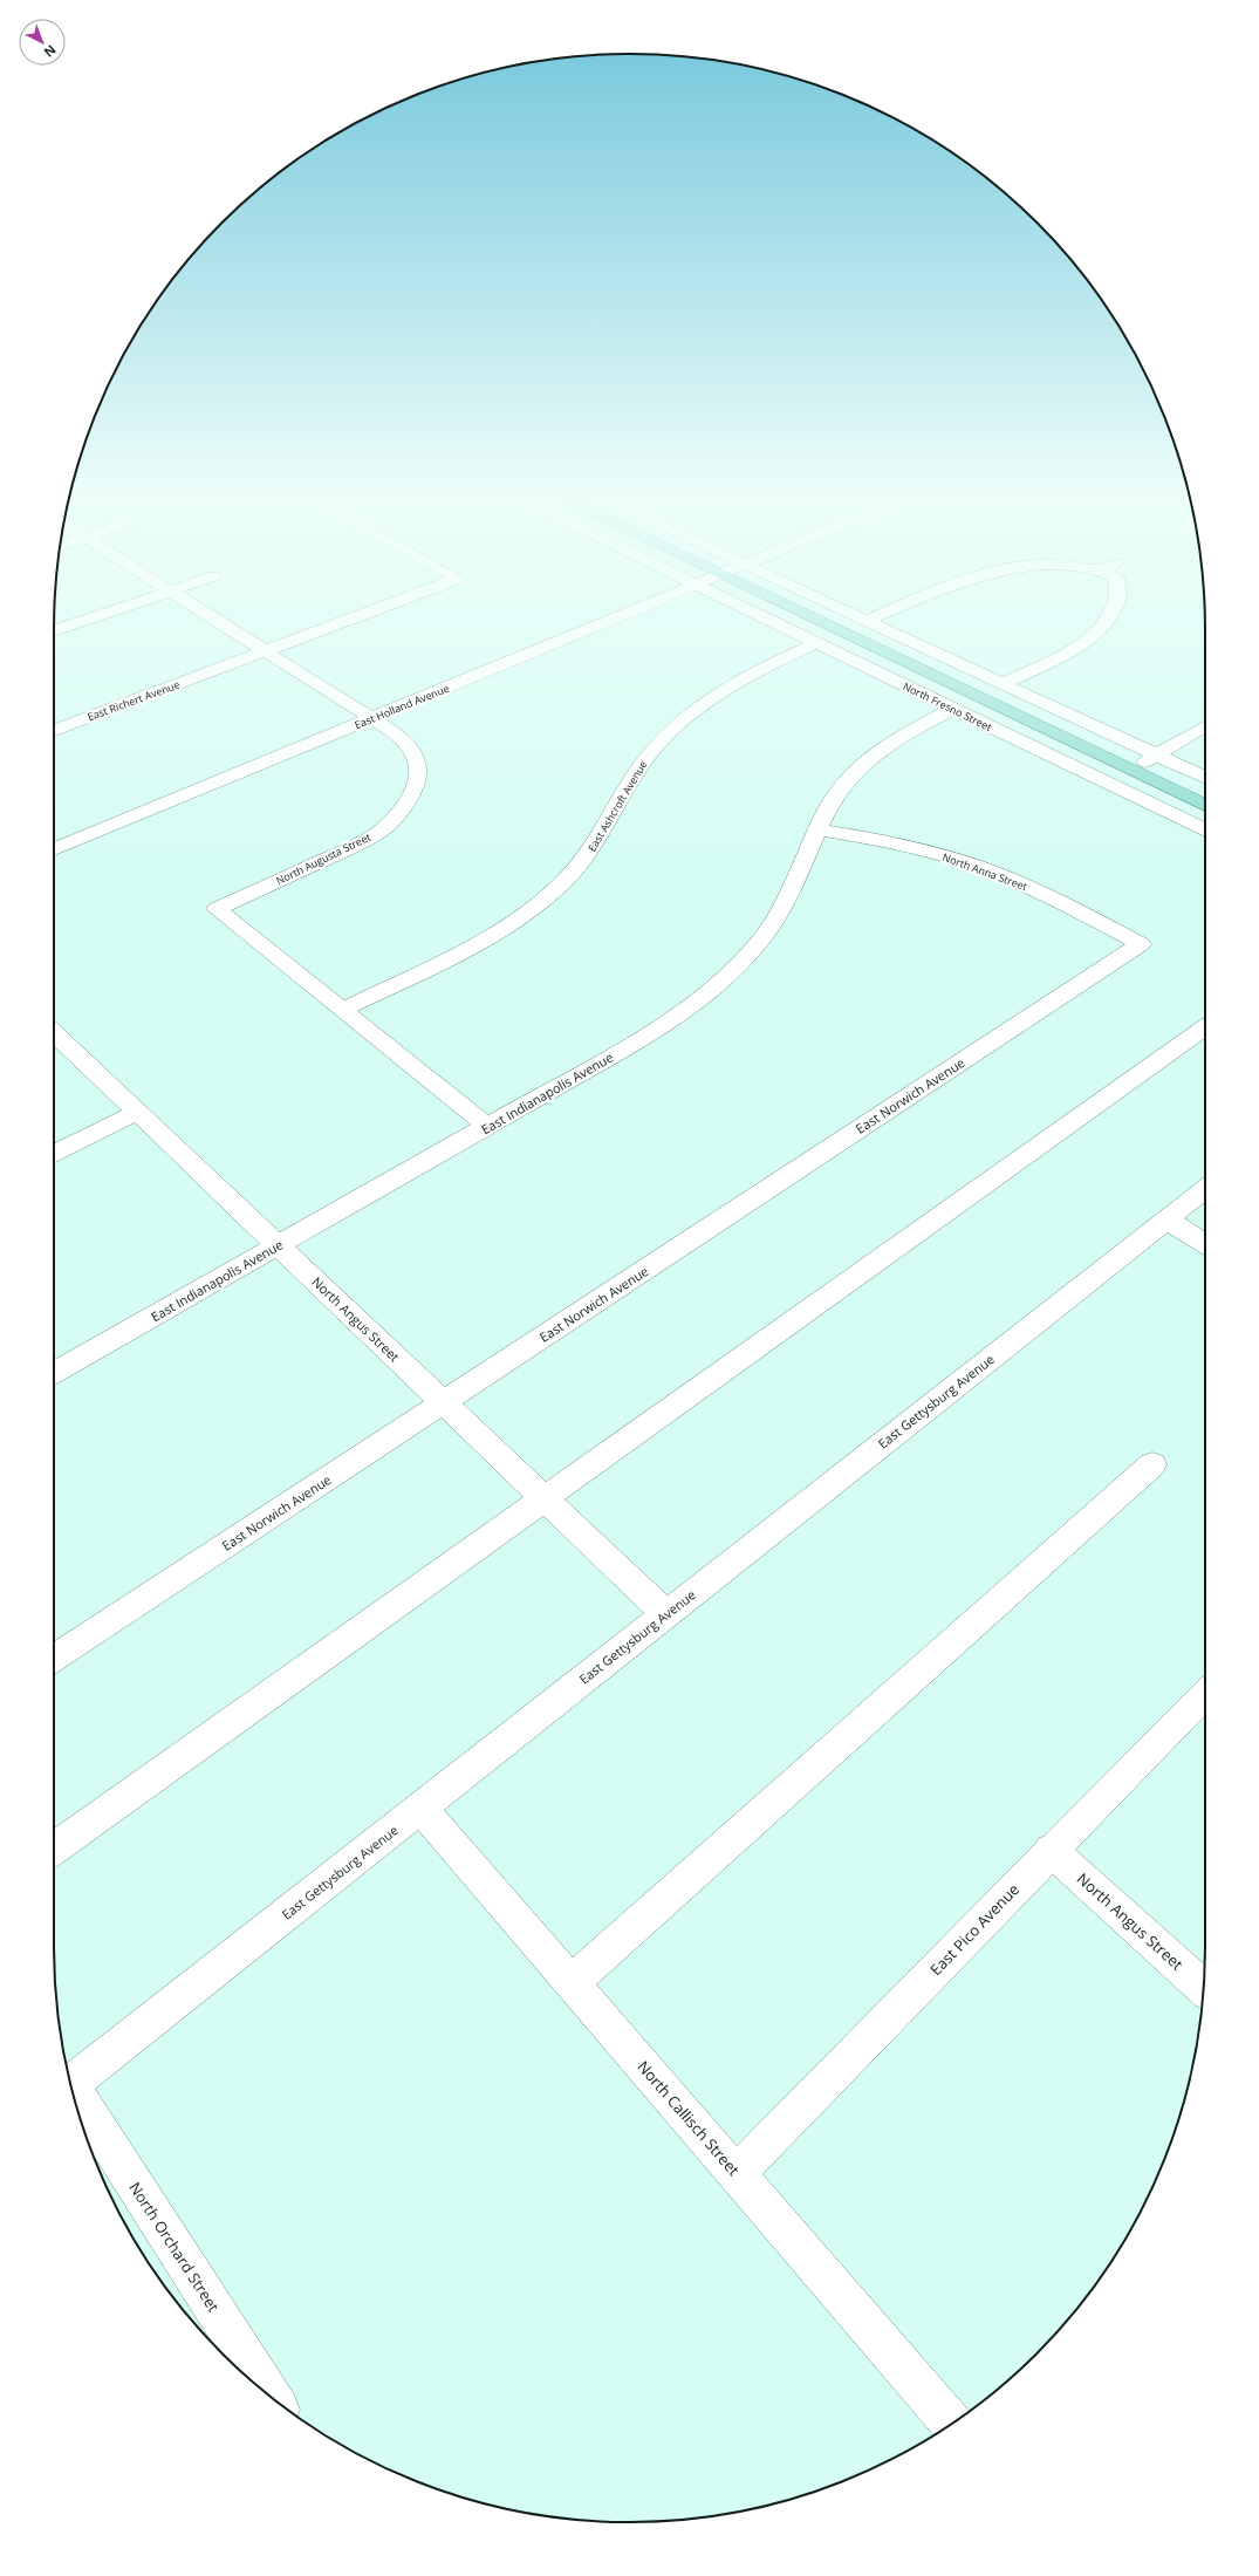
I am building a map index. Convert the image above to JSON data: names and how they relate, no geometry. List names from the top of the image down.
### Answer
{
  "streets": {
    "main road": ["North Fresno Street"],
    "street": [
      "East Richert Avenue",
      "East Holland Avenue",
      "East Ashcroft Avenue",
      "North Augusta Street",
      "North Anna Street",
      "East Indianapolis Avenue",
      "East Norwich Avenue",
      "North Angus Street",
      "East Gettysburg Avenue",
      "East Pico Avenue",
      "North Callisch Street",
      "North Orchard Street"
    ]
  },
  "crossings": [
    ["East Richert Avenue", "North Augusta Street"],
    ["East Holland Avenue", "North Augusta Street"],
    ["North Fresno Street", "East Ashcroft Avenue"],
    ["North Fresno Street", "East Indianapolis Avenue"],
    ["East Ashcroft Avenue", "North Augusta Street"],
    ["North Augusta Street", "East Indianapolis Avenue"],
    ["North Anna Street", "East Indianapolis Avenue"],
    ["North Anna Street", "East Norwich Avenue"],
    ["East Indianapolis Avenue", "North Angus Street"],
    ["East Norwich Avenue", "North Angus Street"],
    ["North Angus Street", "East Gettysburg Avenue"],
    ["North Angus Street", "East Pico Avenue"],
    ["East Gettysburg Avenue", "North Callisch Street"],
    ["East Pico Avenue", "North Callisch Street"]
  ],
  "north": "bottom right"
}
